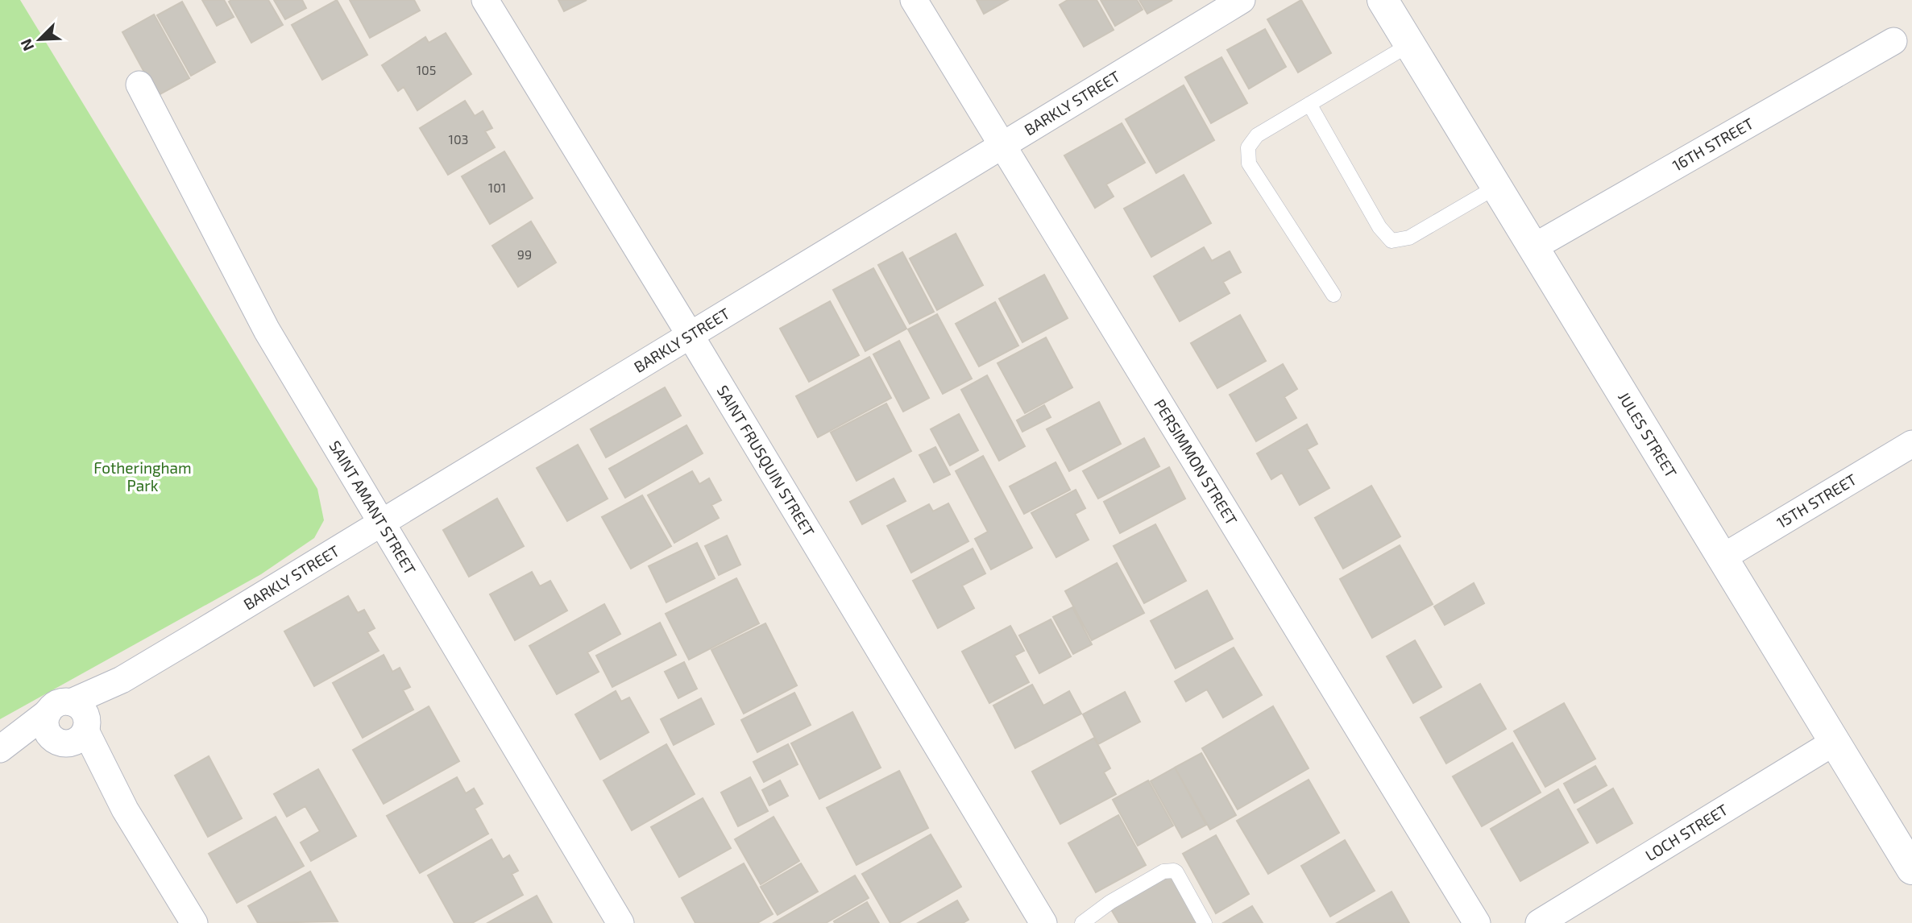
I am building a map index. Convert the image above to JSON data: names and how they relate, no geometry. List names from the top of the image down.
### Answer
{
  "streets": {
    "main road": ["JULES STREET"],
    "street": [
      "BARKLY STREET",
      "16TH STREET",
      "SAINT FRUSQUIN STREET",
      "PERSIMMON STREET",
      "15TH STREET",
      "SAINT AMANT STREET",
      "LOCH STREET"
    ]
  },
  "crossings": [
    ["BARKLY STREET", "SAINT FRUSQUIN STREET"],
    ["BARKLY STREET", "PERSIMMON STREET"],
    ["BARKLY STREET", "SAINT AMANT STREET"],
    ["16TH STREET", "JULES STREET"],
    ["JULES STREET", "15TH STREET"],
    ["JULES STREET", "LOCH STREET"]
  ],
  "parks": ["Fotheringham Park"],
  "house_numbers": [
    "105",
    "103",
    "101",
    "99"
  ],
  "north": "bottom left"
}
